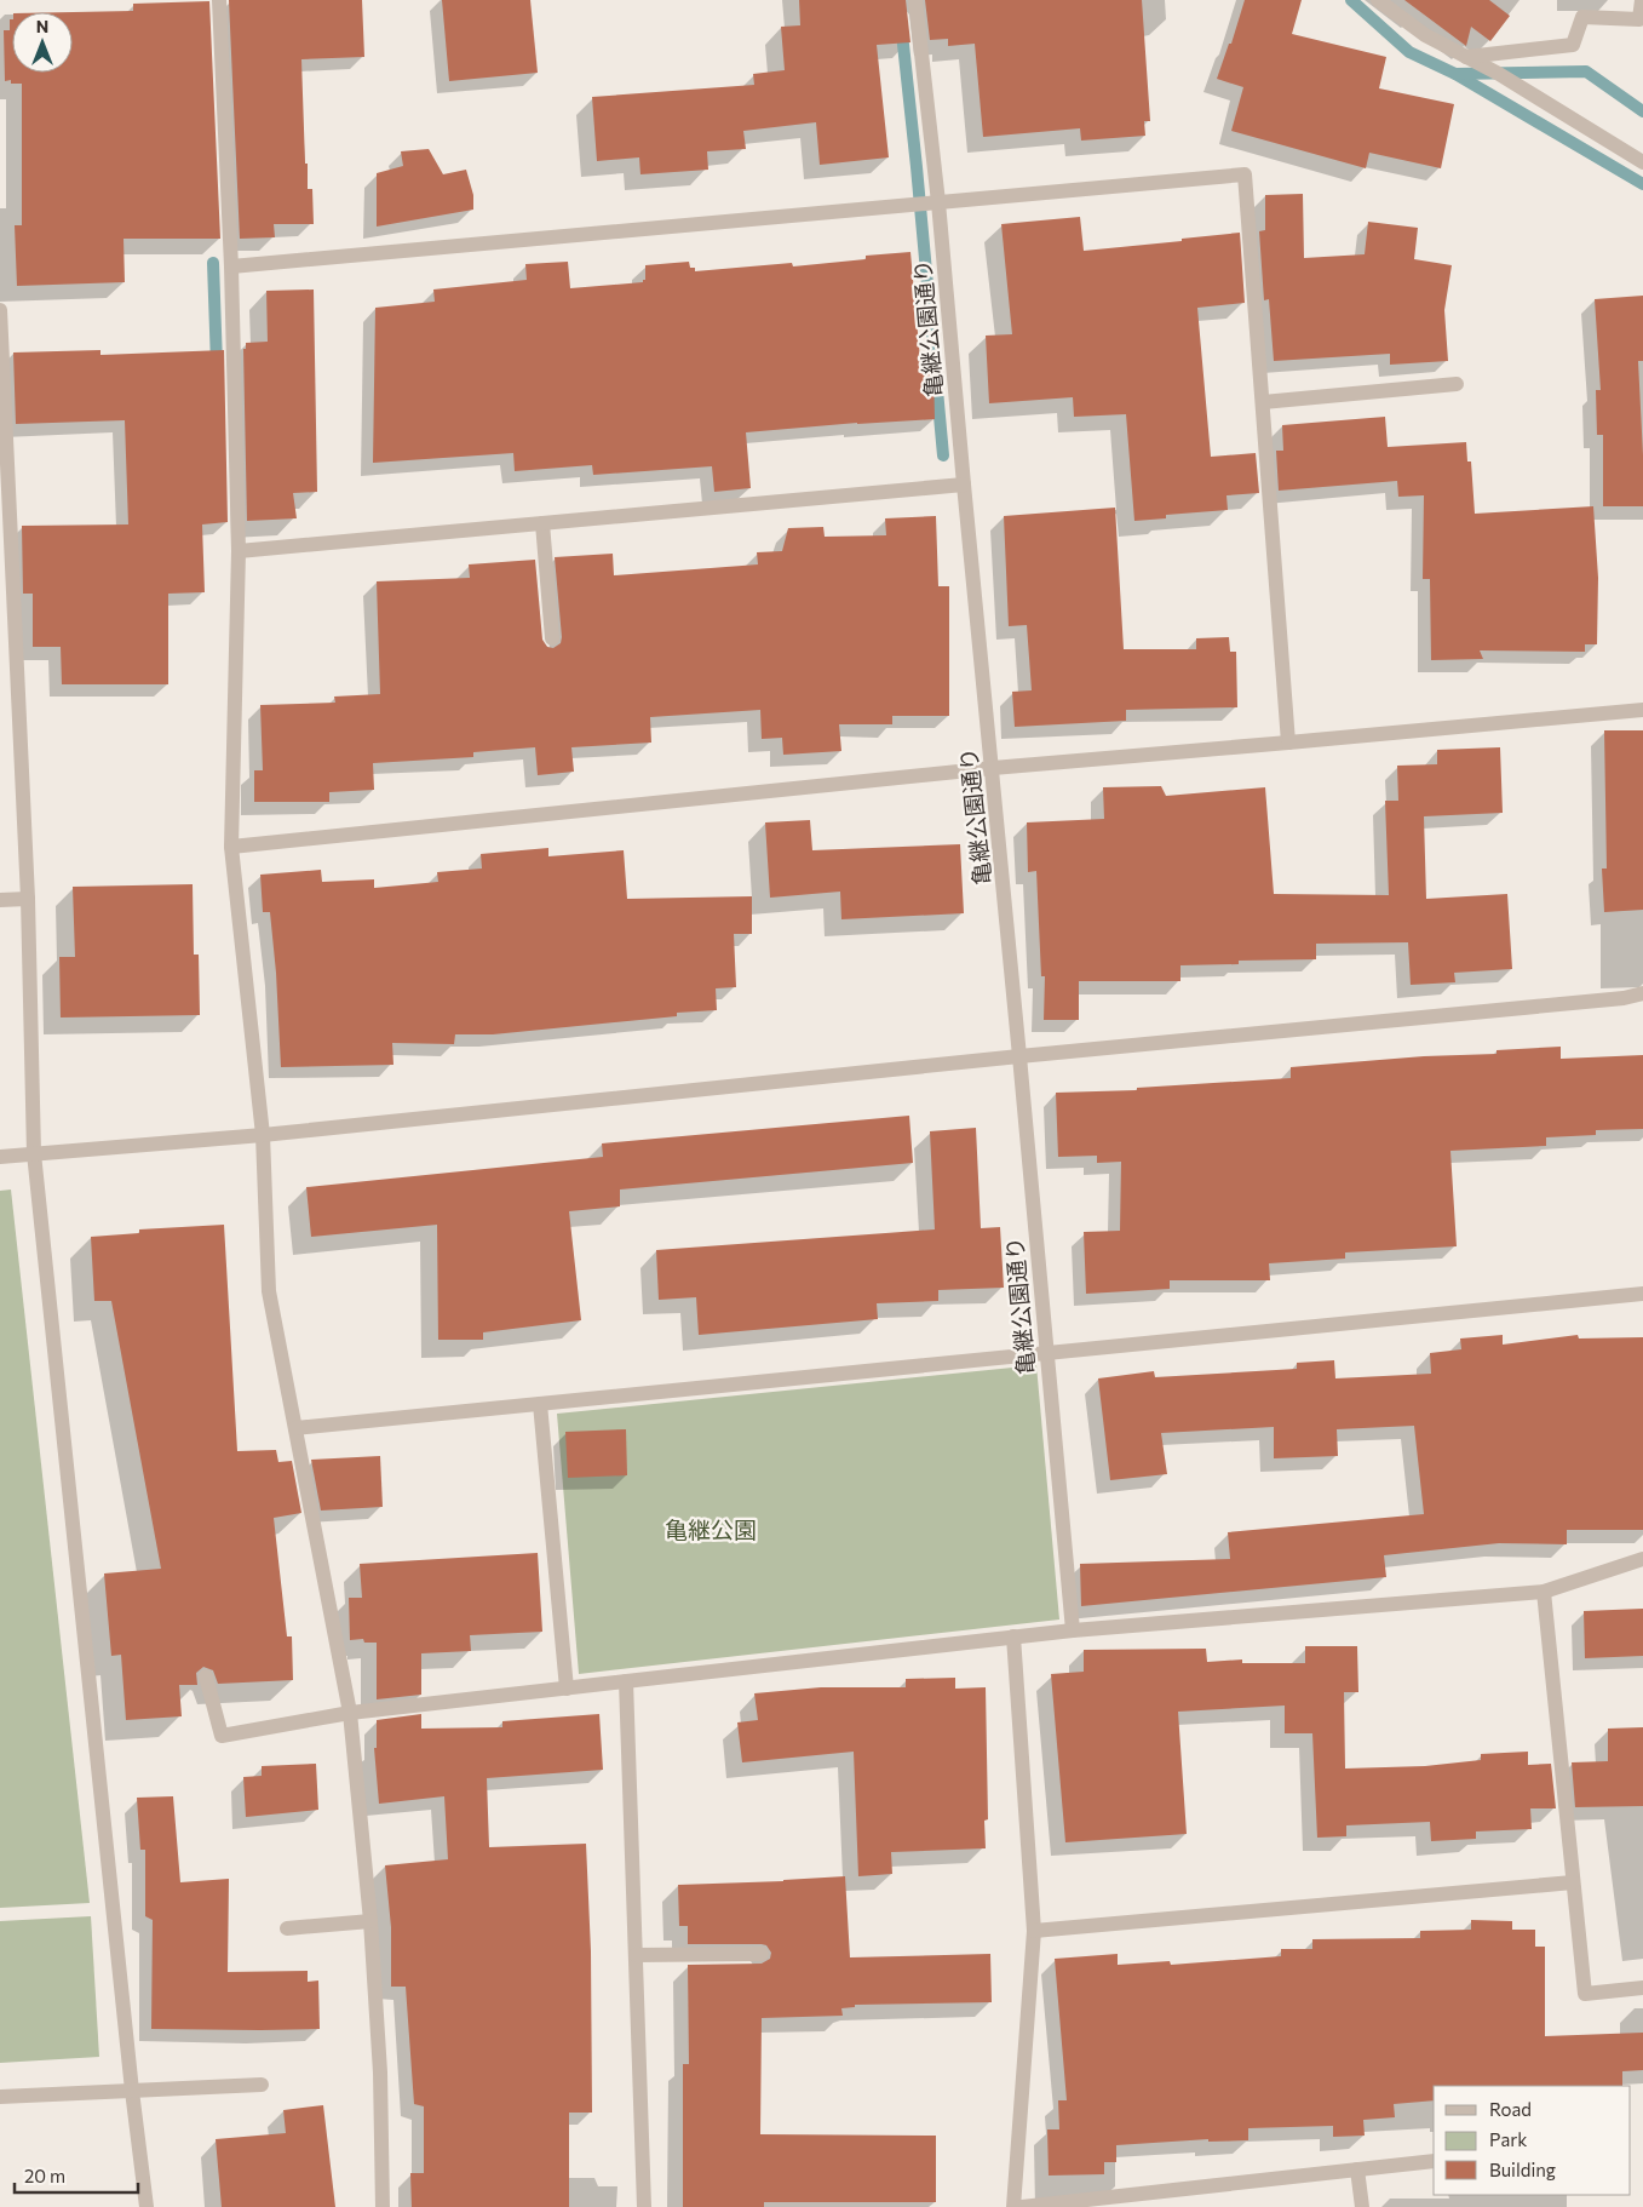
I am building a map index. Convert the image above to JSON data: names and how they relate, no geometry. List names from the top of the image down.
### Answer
{
  "streets": {
    "street": ["亀継公園通り"]
  },
  "parks": ["亀継公園"],
  "legend": ["Road", "Park", "Building"],
  "scale_bar": "20 m",
  "north": "top"
}
